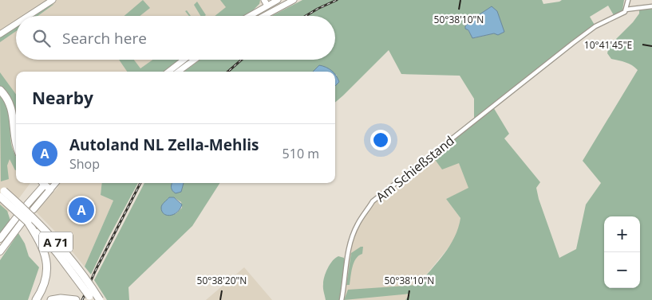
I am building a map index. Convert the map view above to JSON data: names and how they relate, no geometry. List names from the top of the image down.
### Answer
{
  "streets": {
    "highway": ["A 71"],
    "street": ["Am Schießstand"]
  },
  "page": {
    "search": "Search here",
    "heading": "Nearby",
    "list": [
      {
        "mark": "A",
        "name": "Autoland NL Zella-Mehlis",
        "note": "Shop",
        "value": "510 m"
      }
    ],
    "pins": "A",
    "map_buttons": ["+", "−"]
  },
  "coordinates": ["50°38'10\"N", "10°41'45\"E", "50°38'20\"N"]
}
